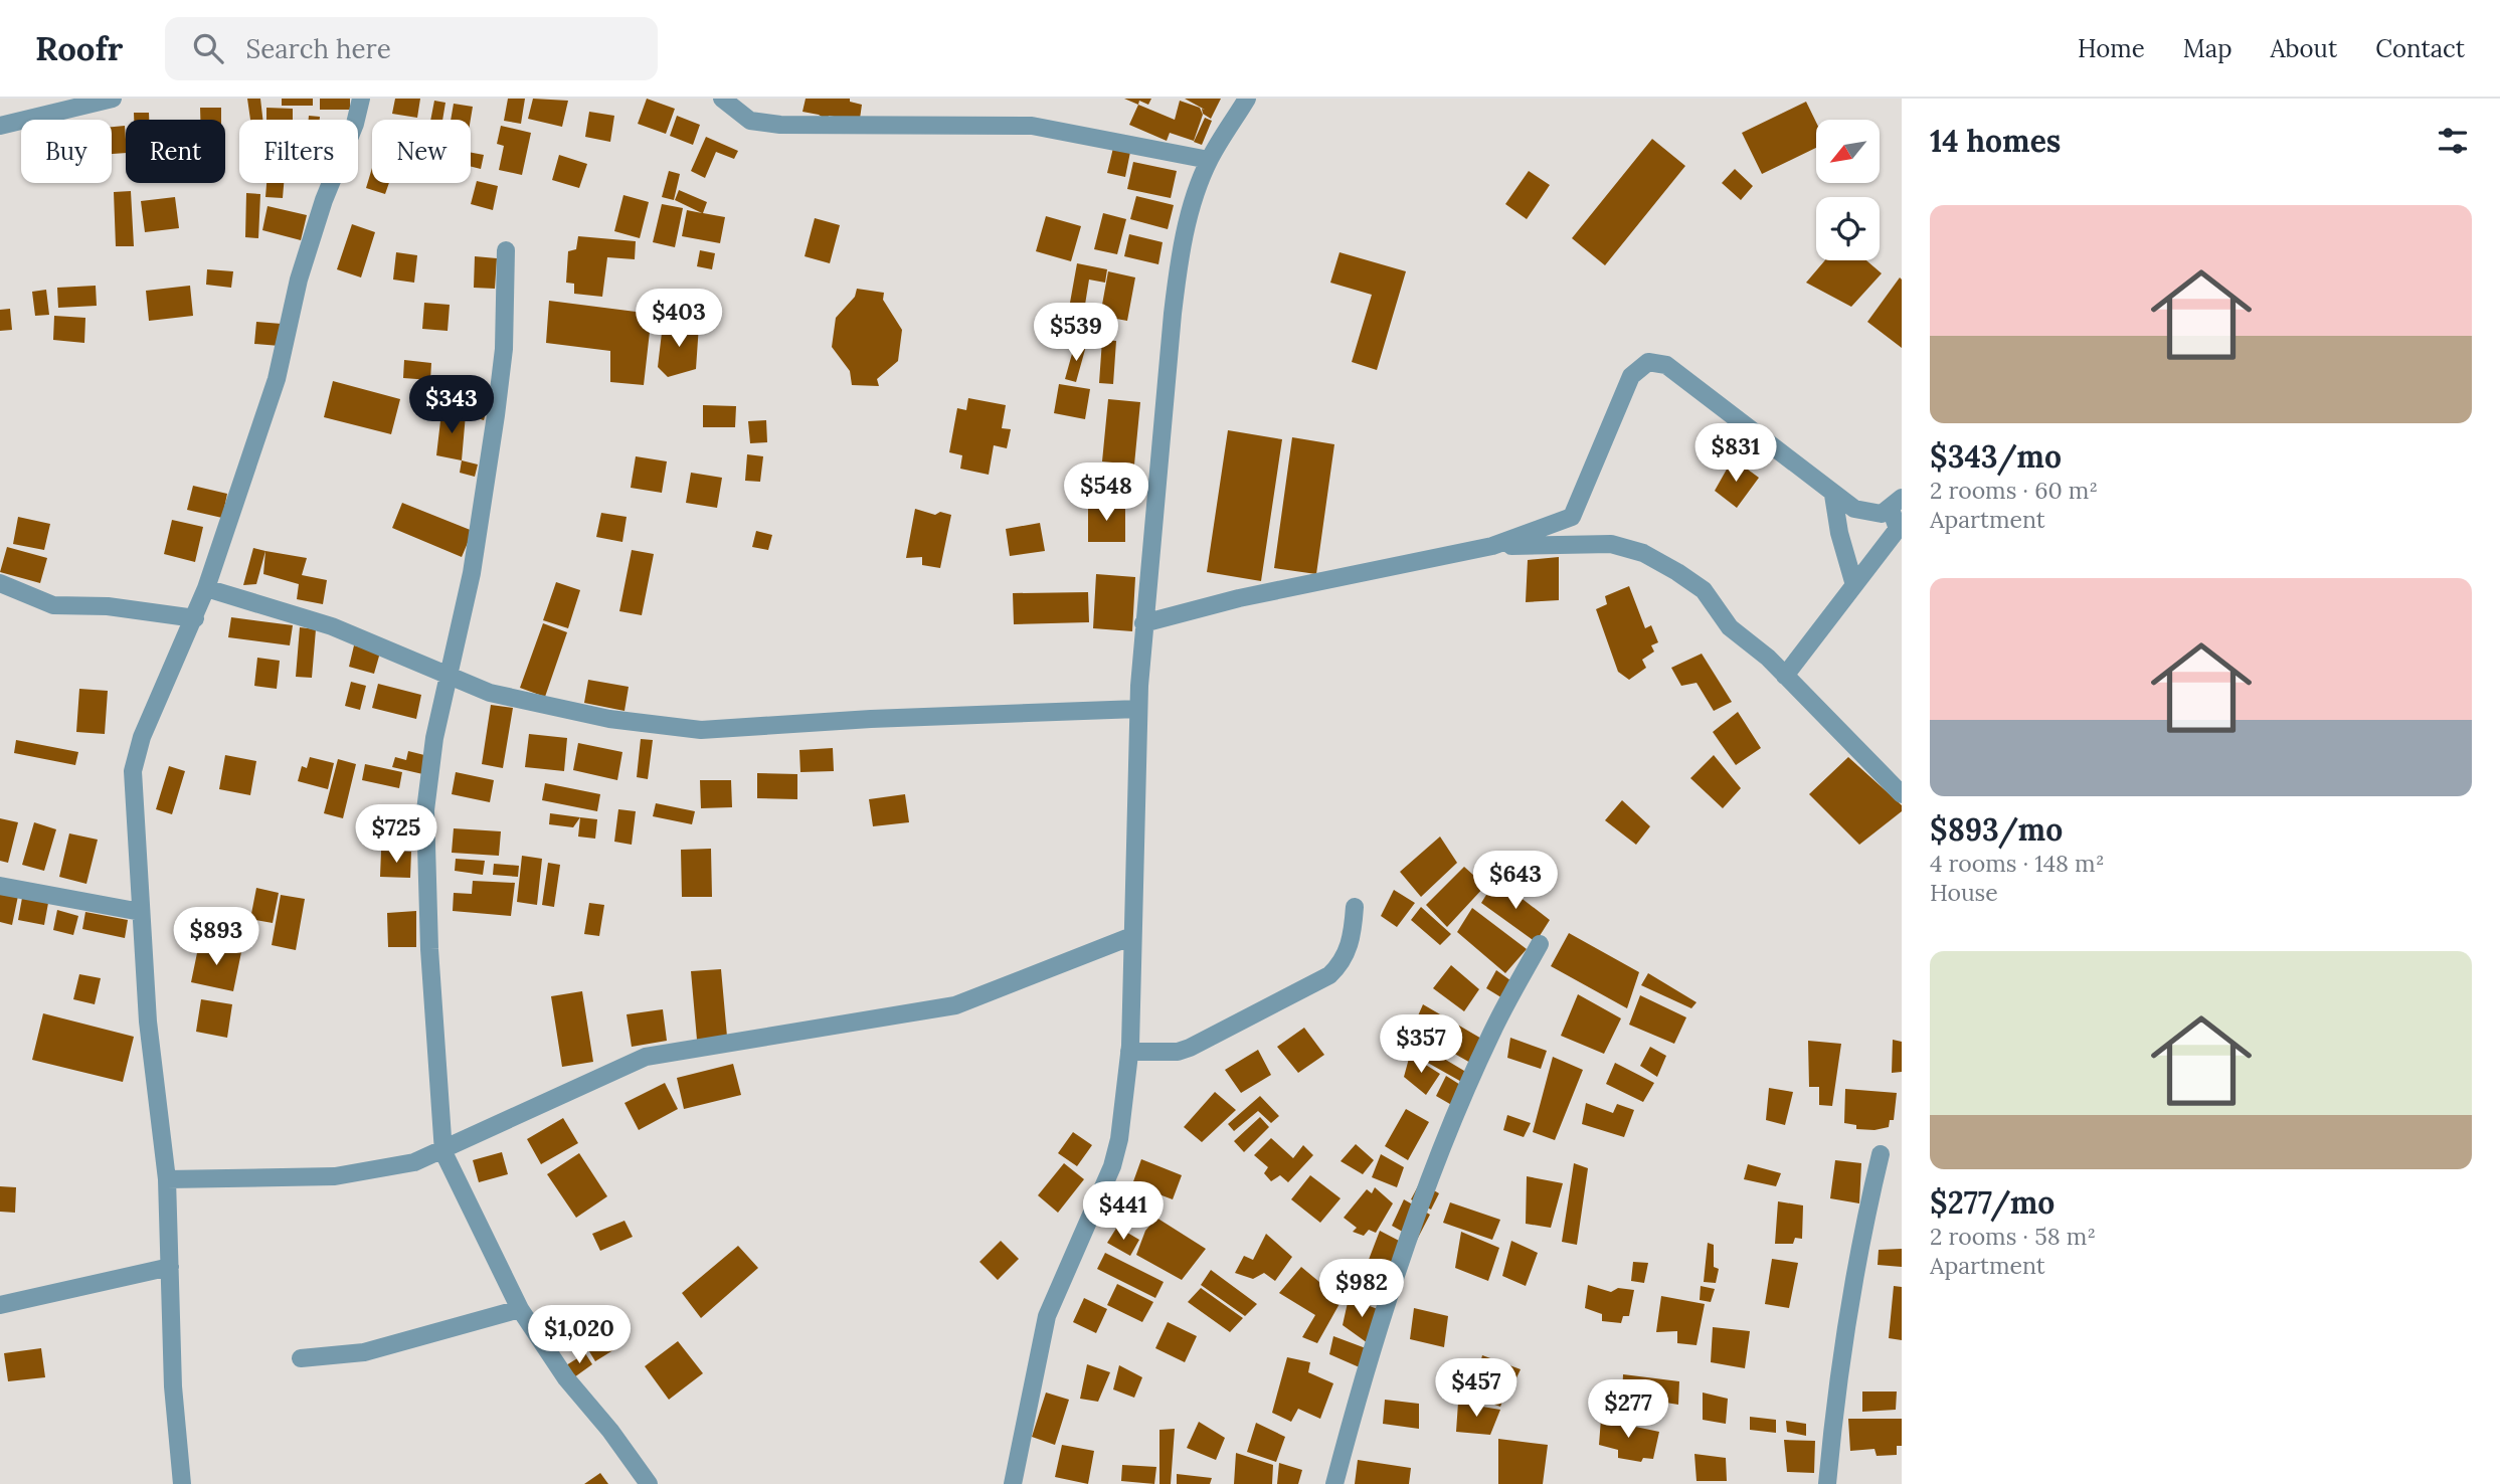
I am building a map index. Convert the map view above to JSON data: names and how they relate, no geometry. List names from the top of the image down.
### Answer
{
  "north": "bottom left",
  "page": {
    "header": "Roofr",
    "search": "Search here",
    "nav": [
      "Home",
      "Map",
      "About",
      "Contact"
    ],
    "heading": "14 homes",
    "chip": [
      "Buy",
      "Rent",
      "Filters",
      "New"
    ],
    "list": [
      {
        "name": "$343/mo",
        "note": "2 rooms · 60 m² · Apartment"
      },
      {
        "name": "$893/mo",
        "note": "4 rooms · 148 m² · House"
      },
      {
        "name": "$277/mo",
        "note": "2 rooms · 58 m² · Apartment"
      }
    ],
    "price": [
      "$403",
      "$539",
      "$343",
      "$831",
      "$548",
      "$725",
      "$643",
      "$893",
      "$357",
      "$441",
      "$982",
      "$1,020",
      "$457",
      "$277"
    ]
  }
}
